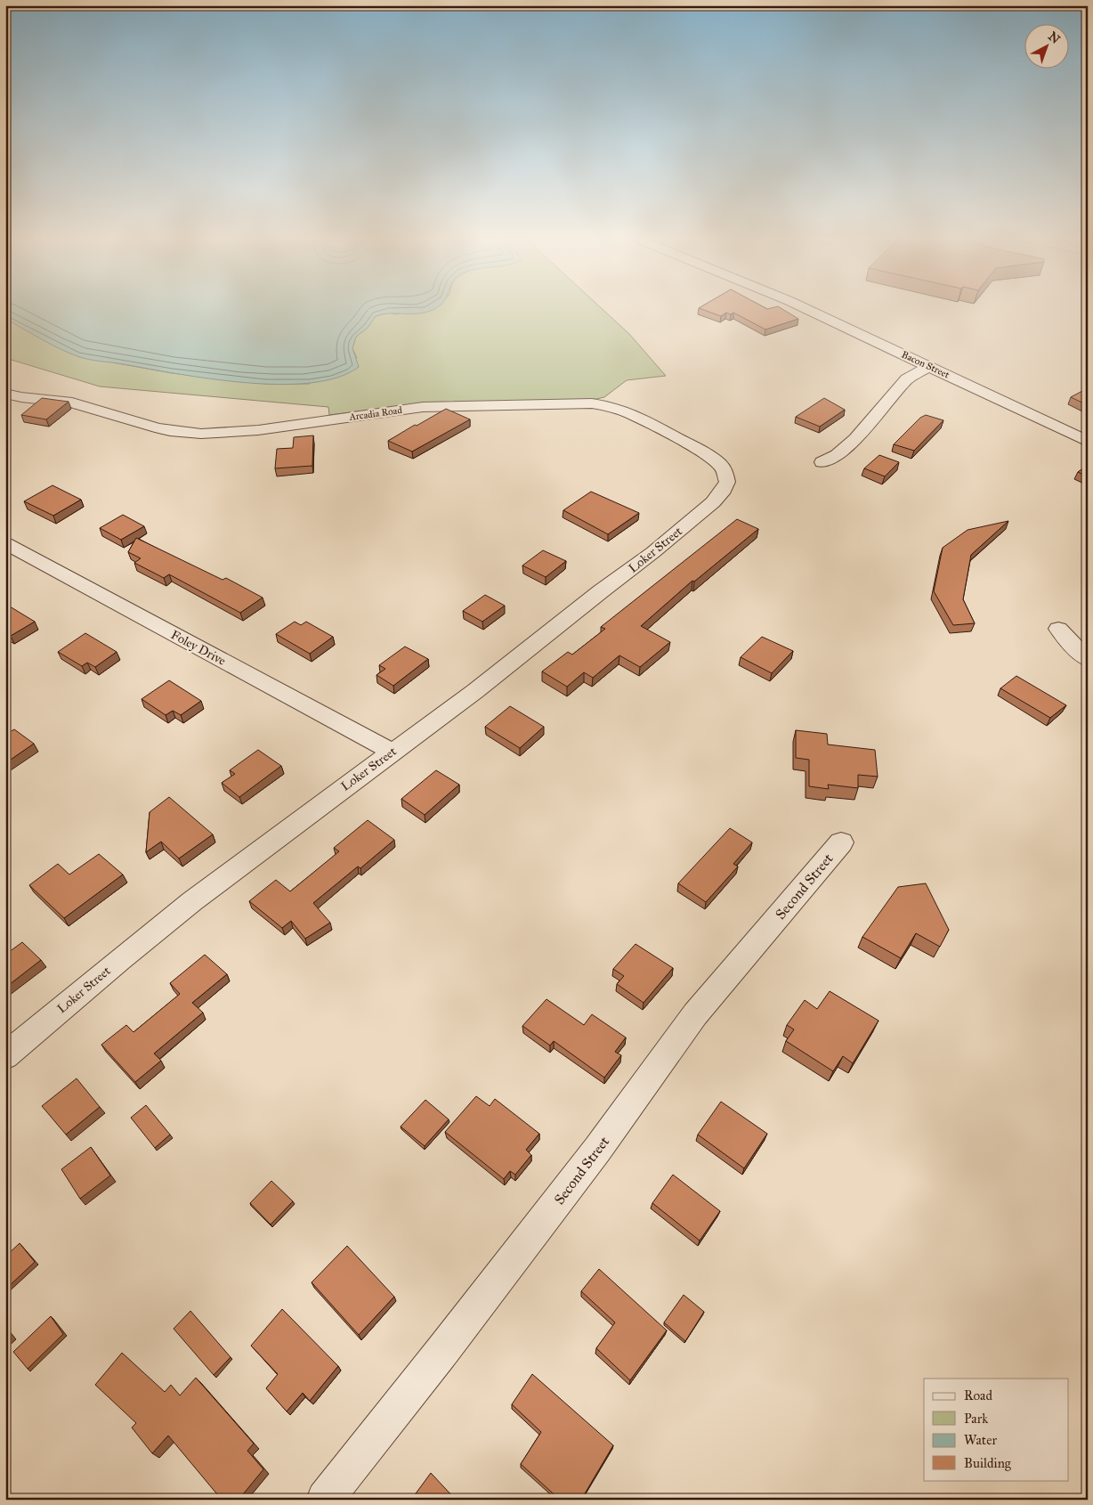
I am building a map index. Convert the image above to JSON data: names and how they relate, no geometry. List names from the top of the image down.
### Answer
{
  "streets": {
    "street": [
      "Bacon Street",
      "Arcadia Road",
      "Loker Street",
      "Foley Drive",
      "Second Street"
    ]
  },
  "crossings": [
    ["Arcadia Road", "Loker Street"],
    ["Loker Street", "Foley Drive"]
  ],
  "legend": [
    "Road",
    "Park",
    "Water",
    "Building"
  ],
  "north": "top right"
}
